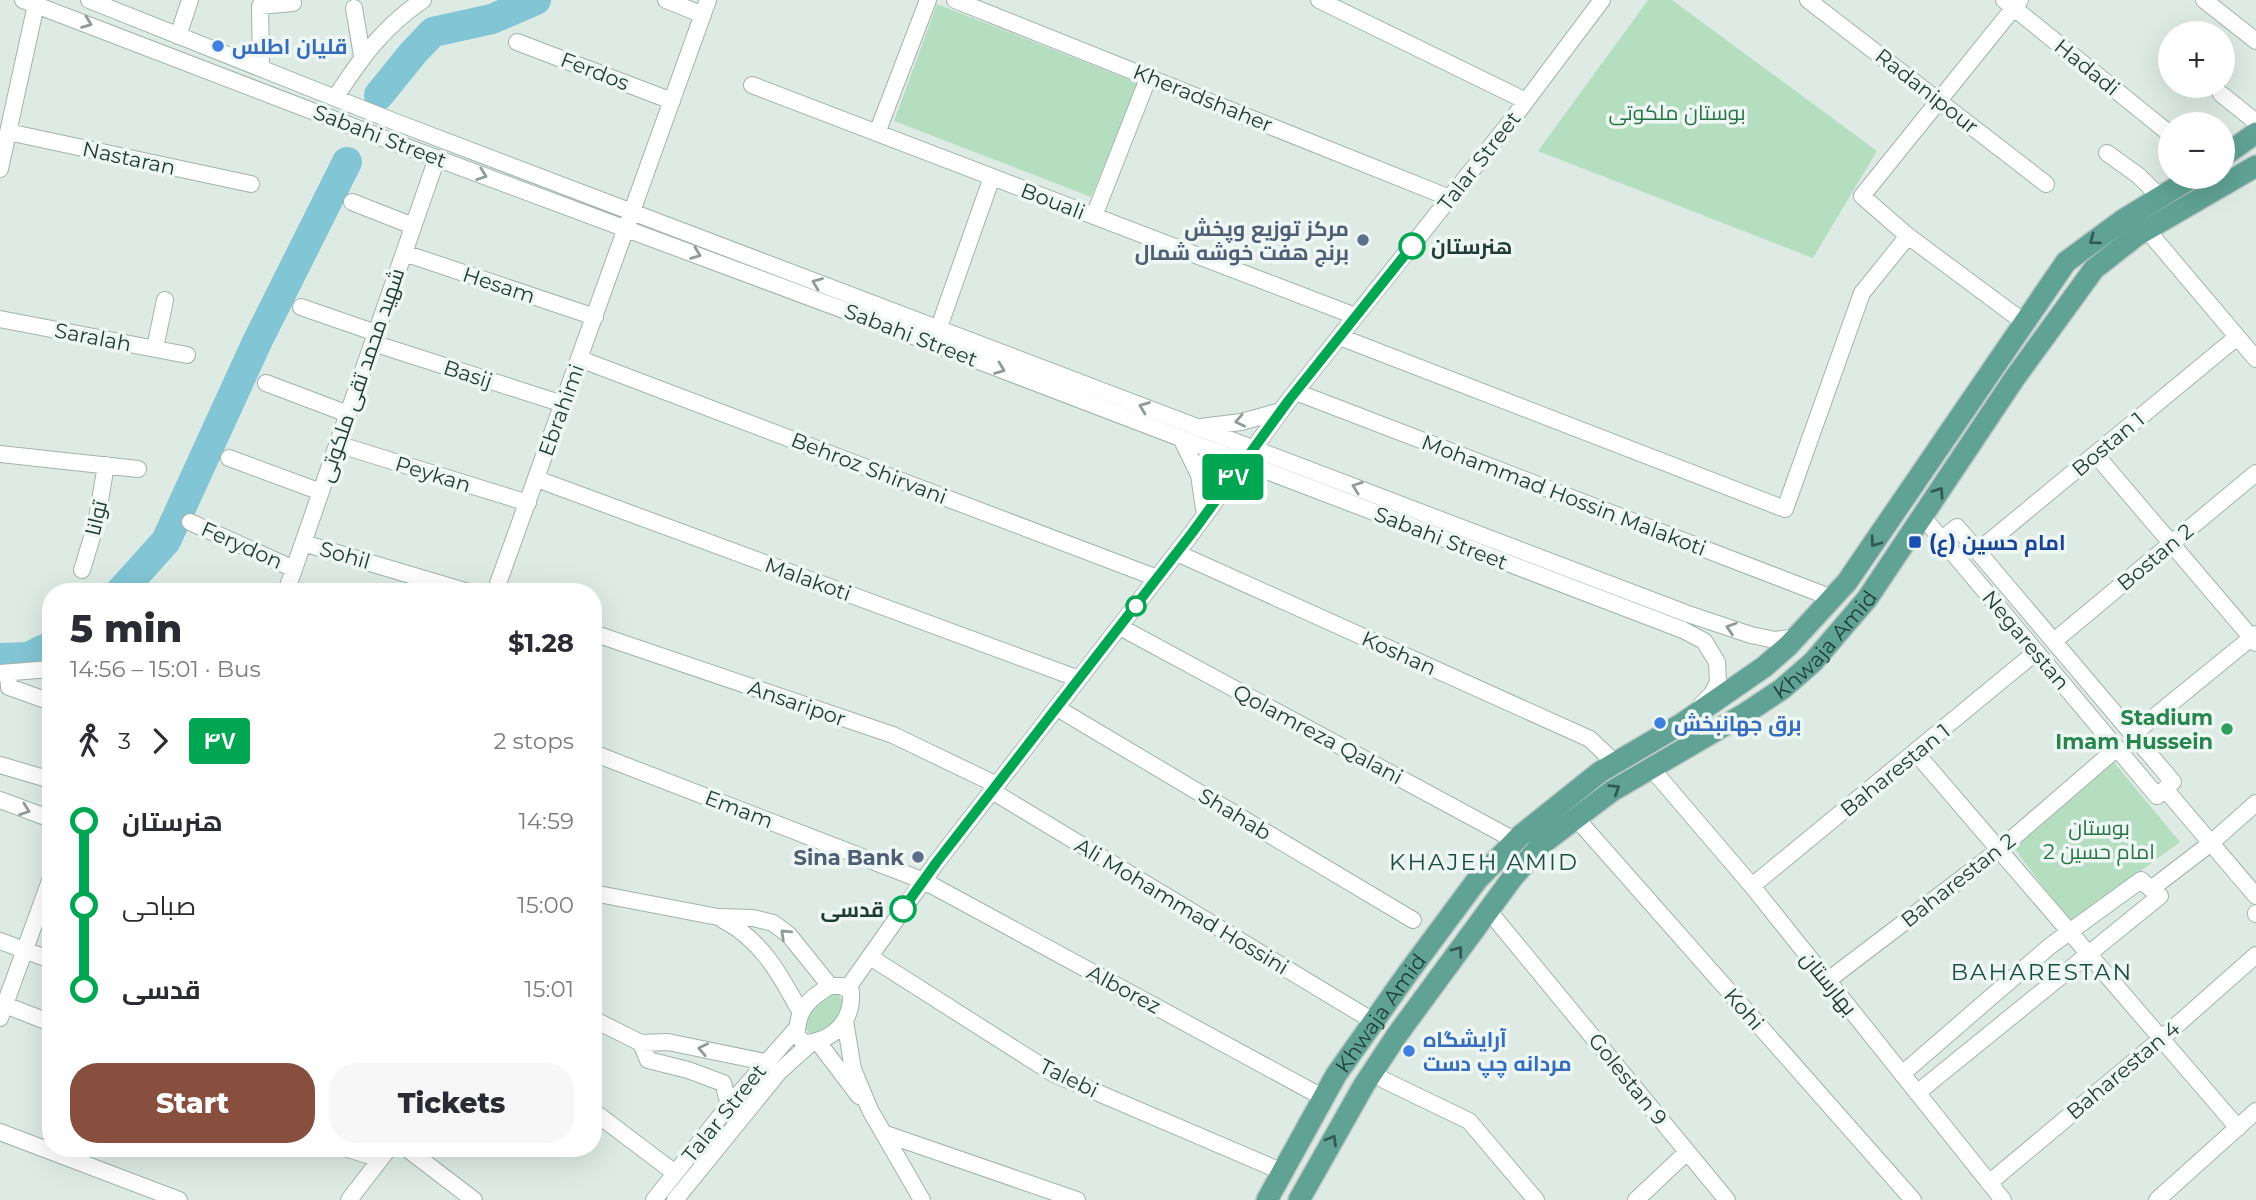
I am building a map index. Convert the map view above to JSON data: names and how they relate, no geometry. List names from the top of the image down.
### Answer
{
  "streets": {
    "main road": ["Khwaja Amid"],
    "street": [
      "Hadadi",
      "Ferdos",
      "Radanipour",
      "Kheradshaher",
      "Sabahi Street",
      "Nastaran",
      "Talar Street",
      "Bouali",
      "Hesam",
      "Saralah",
      "Basij",
      "شهید محمد تقی ملکوتی",
      "Ebrahimi",
      "Bostan 1",
      "Behroz Shirvani",
      "Peykan",
      "Mohammad Hossin Malakoti",
      "توانا",
      "Ferydon",
      "Sohil",
      "Bostan 2",
      "Malakoti",
      "Negarestan",
      "Koshan",
      "Ansaripor",
      "Qolamreza Qalani",
      "Baharestan 1",
      "Emam",
      "Shahab",
      "Baharestan 2",
      "Ali Mohammad Hossini",
      "بهارستان",
      "Alborez",
      "Kohi",
      "Baharestan 4",
      "Talebi",
      "Golestan 9"
    ]
  },
  "crossings": [
    ["Ferdos", "Ebrahimi"],
    ["Kheradshaher", "Talar Street"],
    ["Sabahi Street", "Talar Street"],
    ["Sabahi Street", "شهید محمد تقی ملکوتی"],
    ["Sabahi Street", "Ebrahimi"],
    ["Sabahi Street", "Khwaja Amid"],
    ["Talar Street", "Bouali"],
    ["Talar Street", "Behroz Shirvani"],
    ["Talar Street", "Mohammad Hossin Malakoti"],
    ["Talar Street", "Malakoti"],
    ["Talar Street", "Koshan"],
    ["Talar Street", "Ansaripor"],
    ["Talar Street", "Qolamreza Qalani"],
    ["Talar Street", "Emam"],
    ["Talar Street", "Shahab"],
    ["Talar Street", "Ali Mohammad Hossini"],
    ["Talar Street", "Alborez"],
    ["Talar Street", "Talebi"],
    ["Hesam", "شهید محمد تقی ملکوتی"],
    ["Hesam", "Ebrahimi"],
    ["Basij", "شهید محمد تقی ملکوتی"],
    ["Basij", "Ebrahimi"],
    ["شهید محمد تقی ملکوتی", "Peykan"],
    ["شهید محمد تقی ملکوتی", "Ferydon"],
    ["شهید محمد تقی ملکوتی", "Sohil"],
    ["Ebrahimi", "Behroz Shirvani"],
    ["Ebrahimi", "Peykan"],
    ["Ebrahimi", "Malakoti"],
    ["Mohammad Hossin Malakoti", "Khwaja Amid"],
    ["Negarestan", "Khwaja Amid"],
    ["Negarestan", "Baharestan 1"],
    ["Negarestan", "Baharestan 2"],
    ["Khwaja Amid", "Koshan"],
    ["Khwaja Amid", "Qolamreza Qalani"],
    ["Khwaja Amid", "Ali Mohammad Hossini"],
    ["Khwaja Amid", "بهارستان"],
    ["Khwaja Amid", "Alborez"],
    ["Khwaja Amid", "Kohi"],
    ["Khwaja Amid", "Talebi"],
    ["Khwaja Amid", "Golestan 9"],
    ["Ansaripor", "Ali Mohammad Hossini"],
    ["Baharestan 1", "بهارستان"],
    ["Emam", "Alborez"],
    ["Baharestan 2", "بهارستان"],
    ["بهارستان", "Baharestan 4"]
  ],
  "districts": ["KHAJEH AMID", "BAHARESTAN"],
  "parks": ["بوستان ملکوتی", "بوستان امام حسین 2"],
  "places": {
    "other": [
      "قلیان اطلس",
      "مرکز توزیع وپخش برنج هفت خوشه شمال",
      "هنرستان",
      "برق جهانبخش",
      "Stadium Imam Hussein",
      "Sina Bank",
      "قدسی",
      "آرایشگاه مردانه چپ دست"
    ],
    "transit": ["امام حسین (ع)"]
  },
  "lines": ["bus line ۴۷"],
  "page": {
    "on_map": "۴۷",
    "map_buttons": ["+", "−"],
    "heading": ["5 min", "14:56 – 15:01 · Bus", "$1.28"],
    "legs": ["3", "۴۷", "2 stops"],
    "list": [
      {
        "name": "هنرستان",
        "value": "14:59"
      },
      {
        "name": "صباحی",
        "value": "15:00"
      },
      {
        "name": "قدسی",
        "value": "15:01"
      }
    ],
    "buttons": ["Start", "Tickets"]
  }
}
